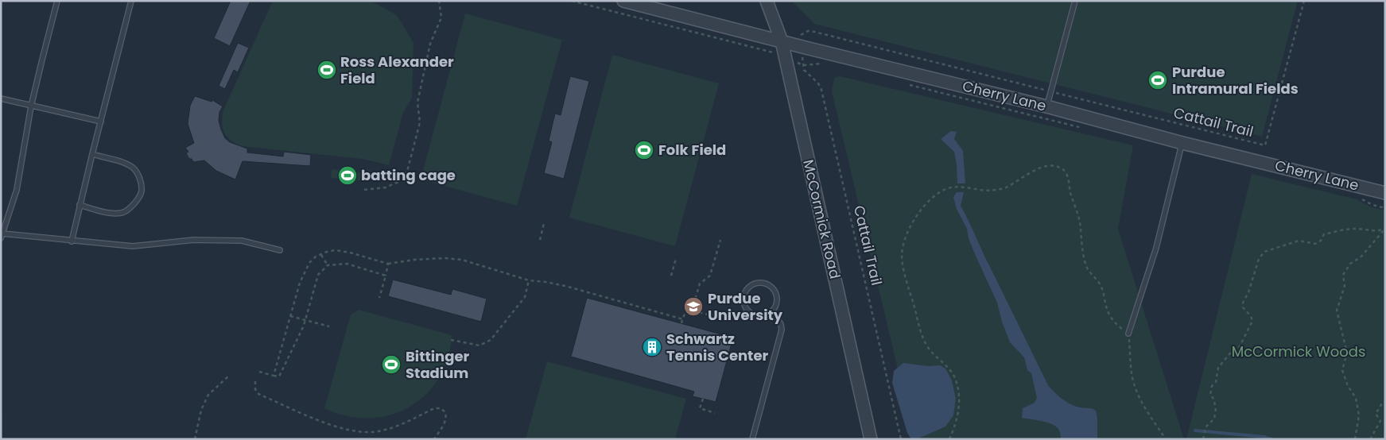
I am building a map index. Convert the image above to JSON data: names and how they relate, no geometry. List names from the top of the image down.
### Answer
{
  "streets": {
    "street": ["Cherry Lane", "McCormick Road"],
    "path": ["Cattail Trail"]
  },
  "crossings": [
    ["Cherry Lane", "McCormick Road"],
    ["Cattail Trail", "McCormick Road"]
  ],
  "parks": ["McCormick Woods"],
  "places": {
    "sports": [
      "Ross Alexander Field",
      "Purdue Intramural Fields",
      "Folk Field",
      "batting cage",
      "Bittinger Stadium"
    ],
    "school or university": ["Purdue University"],
    "building": ["Schwartz Tennis Center"]
  }
}
